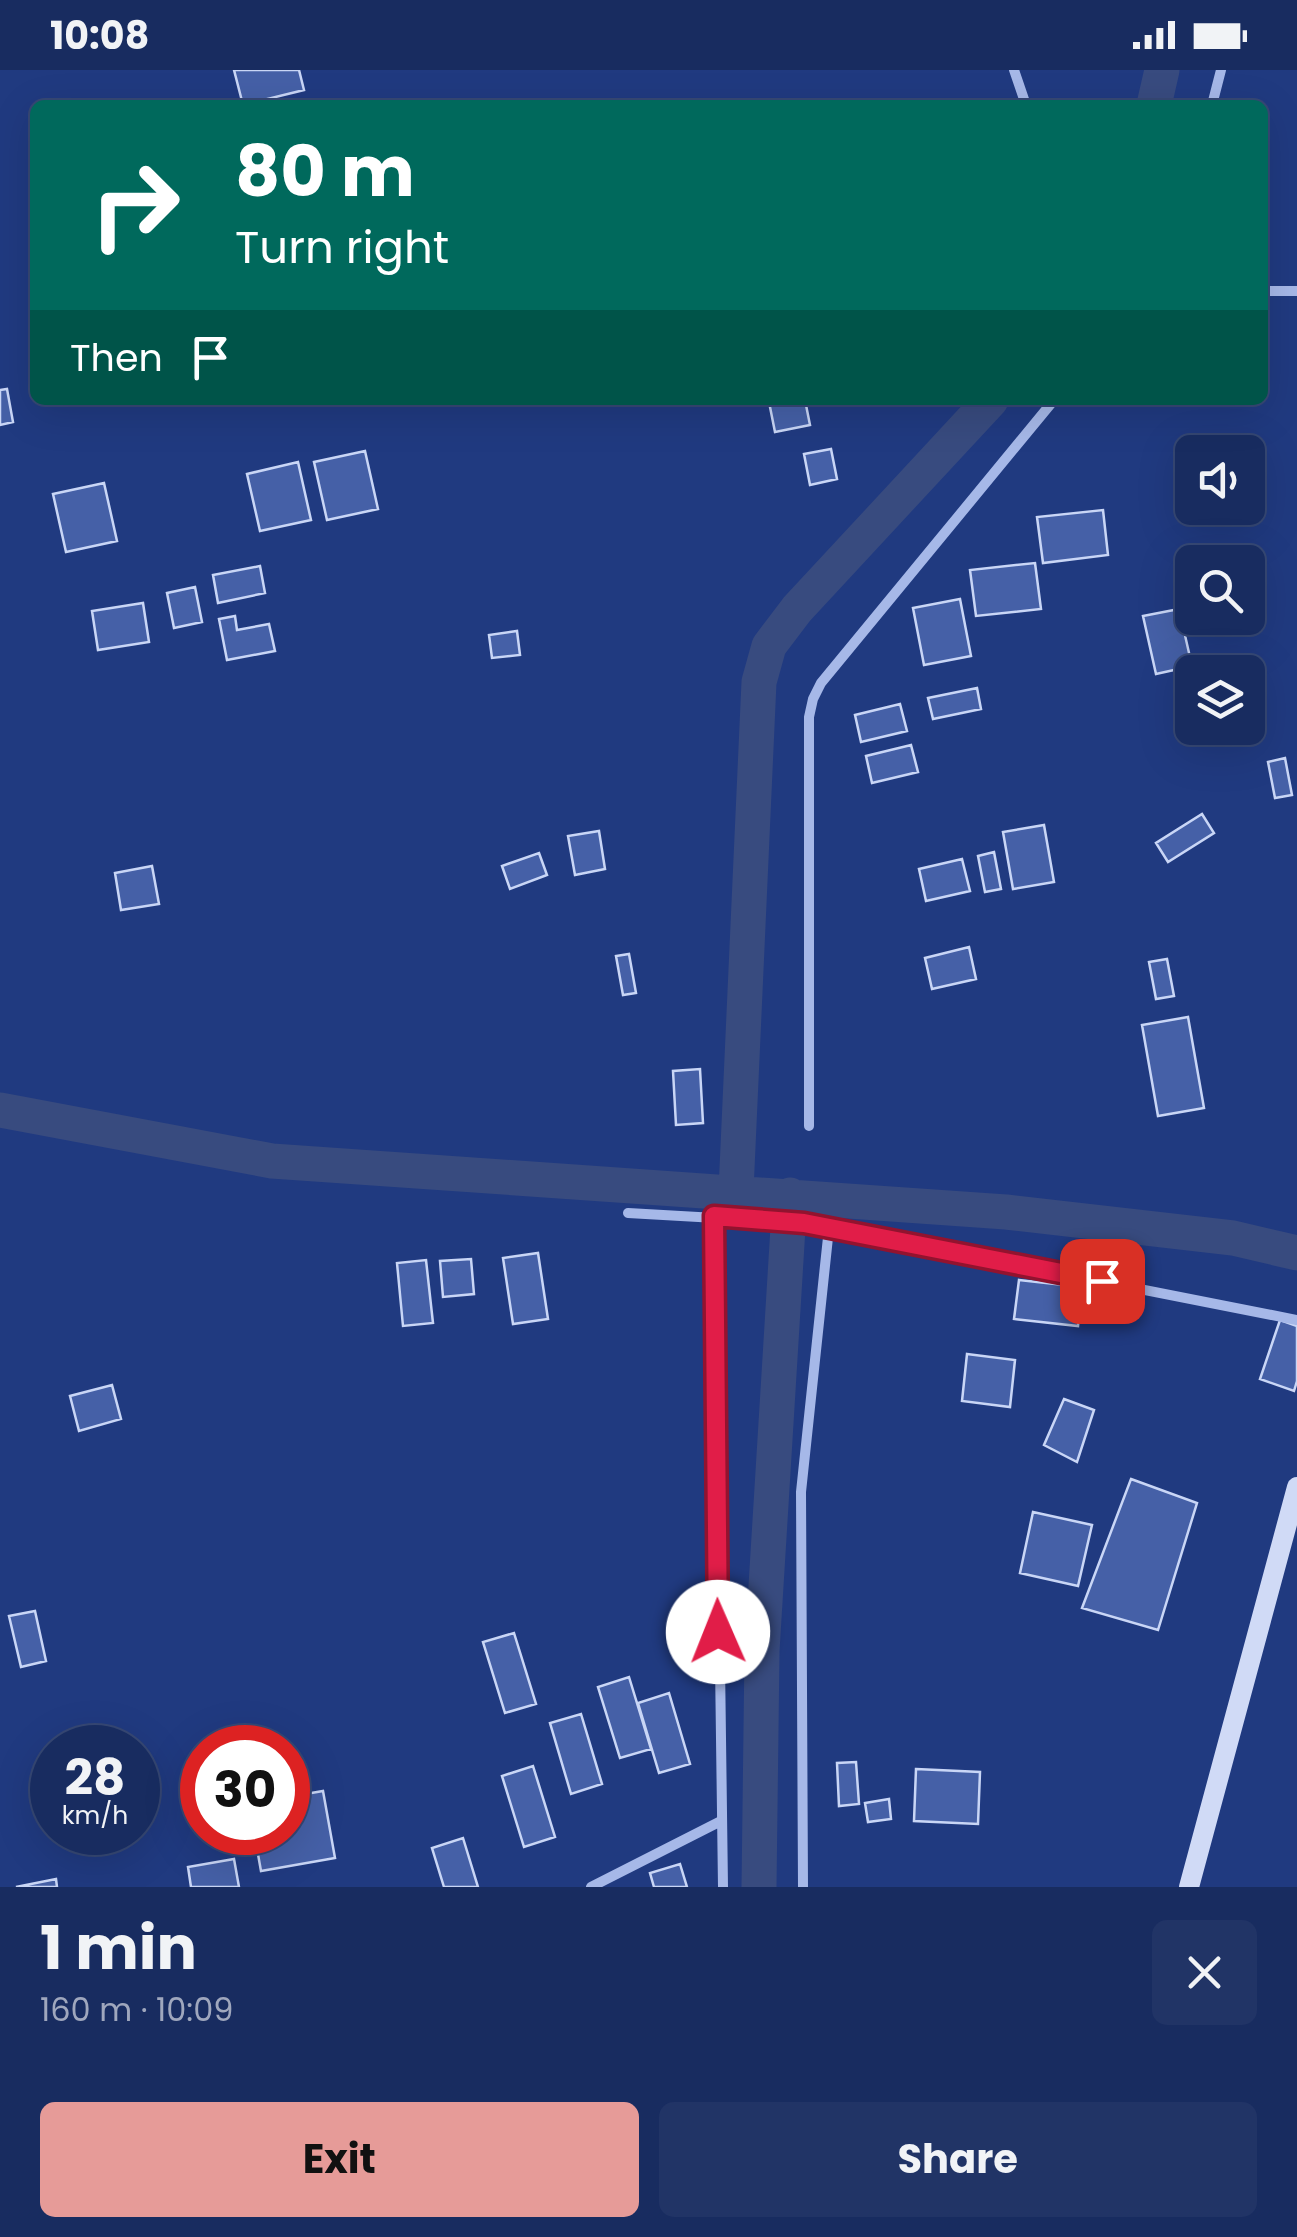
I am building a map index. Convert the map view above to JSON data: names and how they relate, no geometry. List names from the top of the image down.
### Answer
{
  "page": {
    "status": "10:08",
    "turn": ["80 m", "Turn right"],
    "then": "Then",
    "speed": "28 km/h",
    "limit": "30",
    "heading": ["1 min", "160 m · 10:09"],
    "buttons": ["Exit", "Share"]
  }
}
